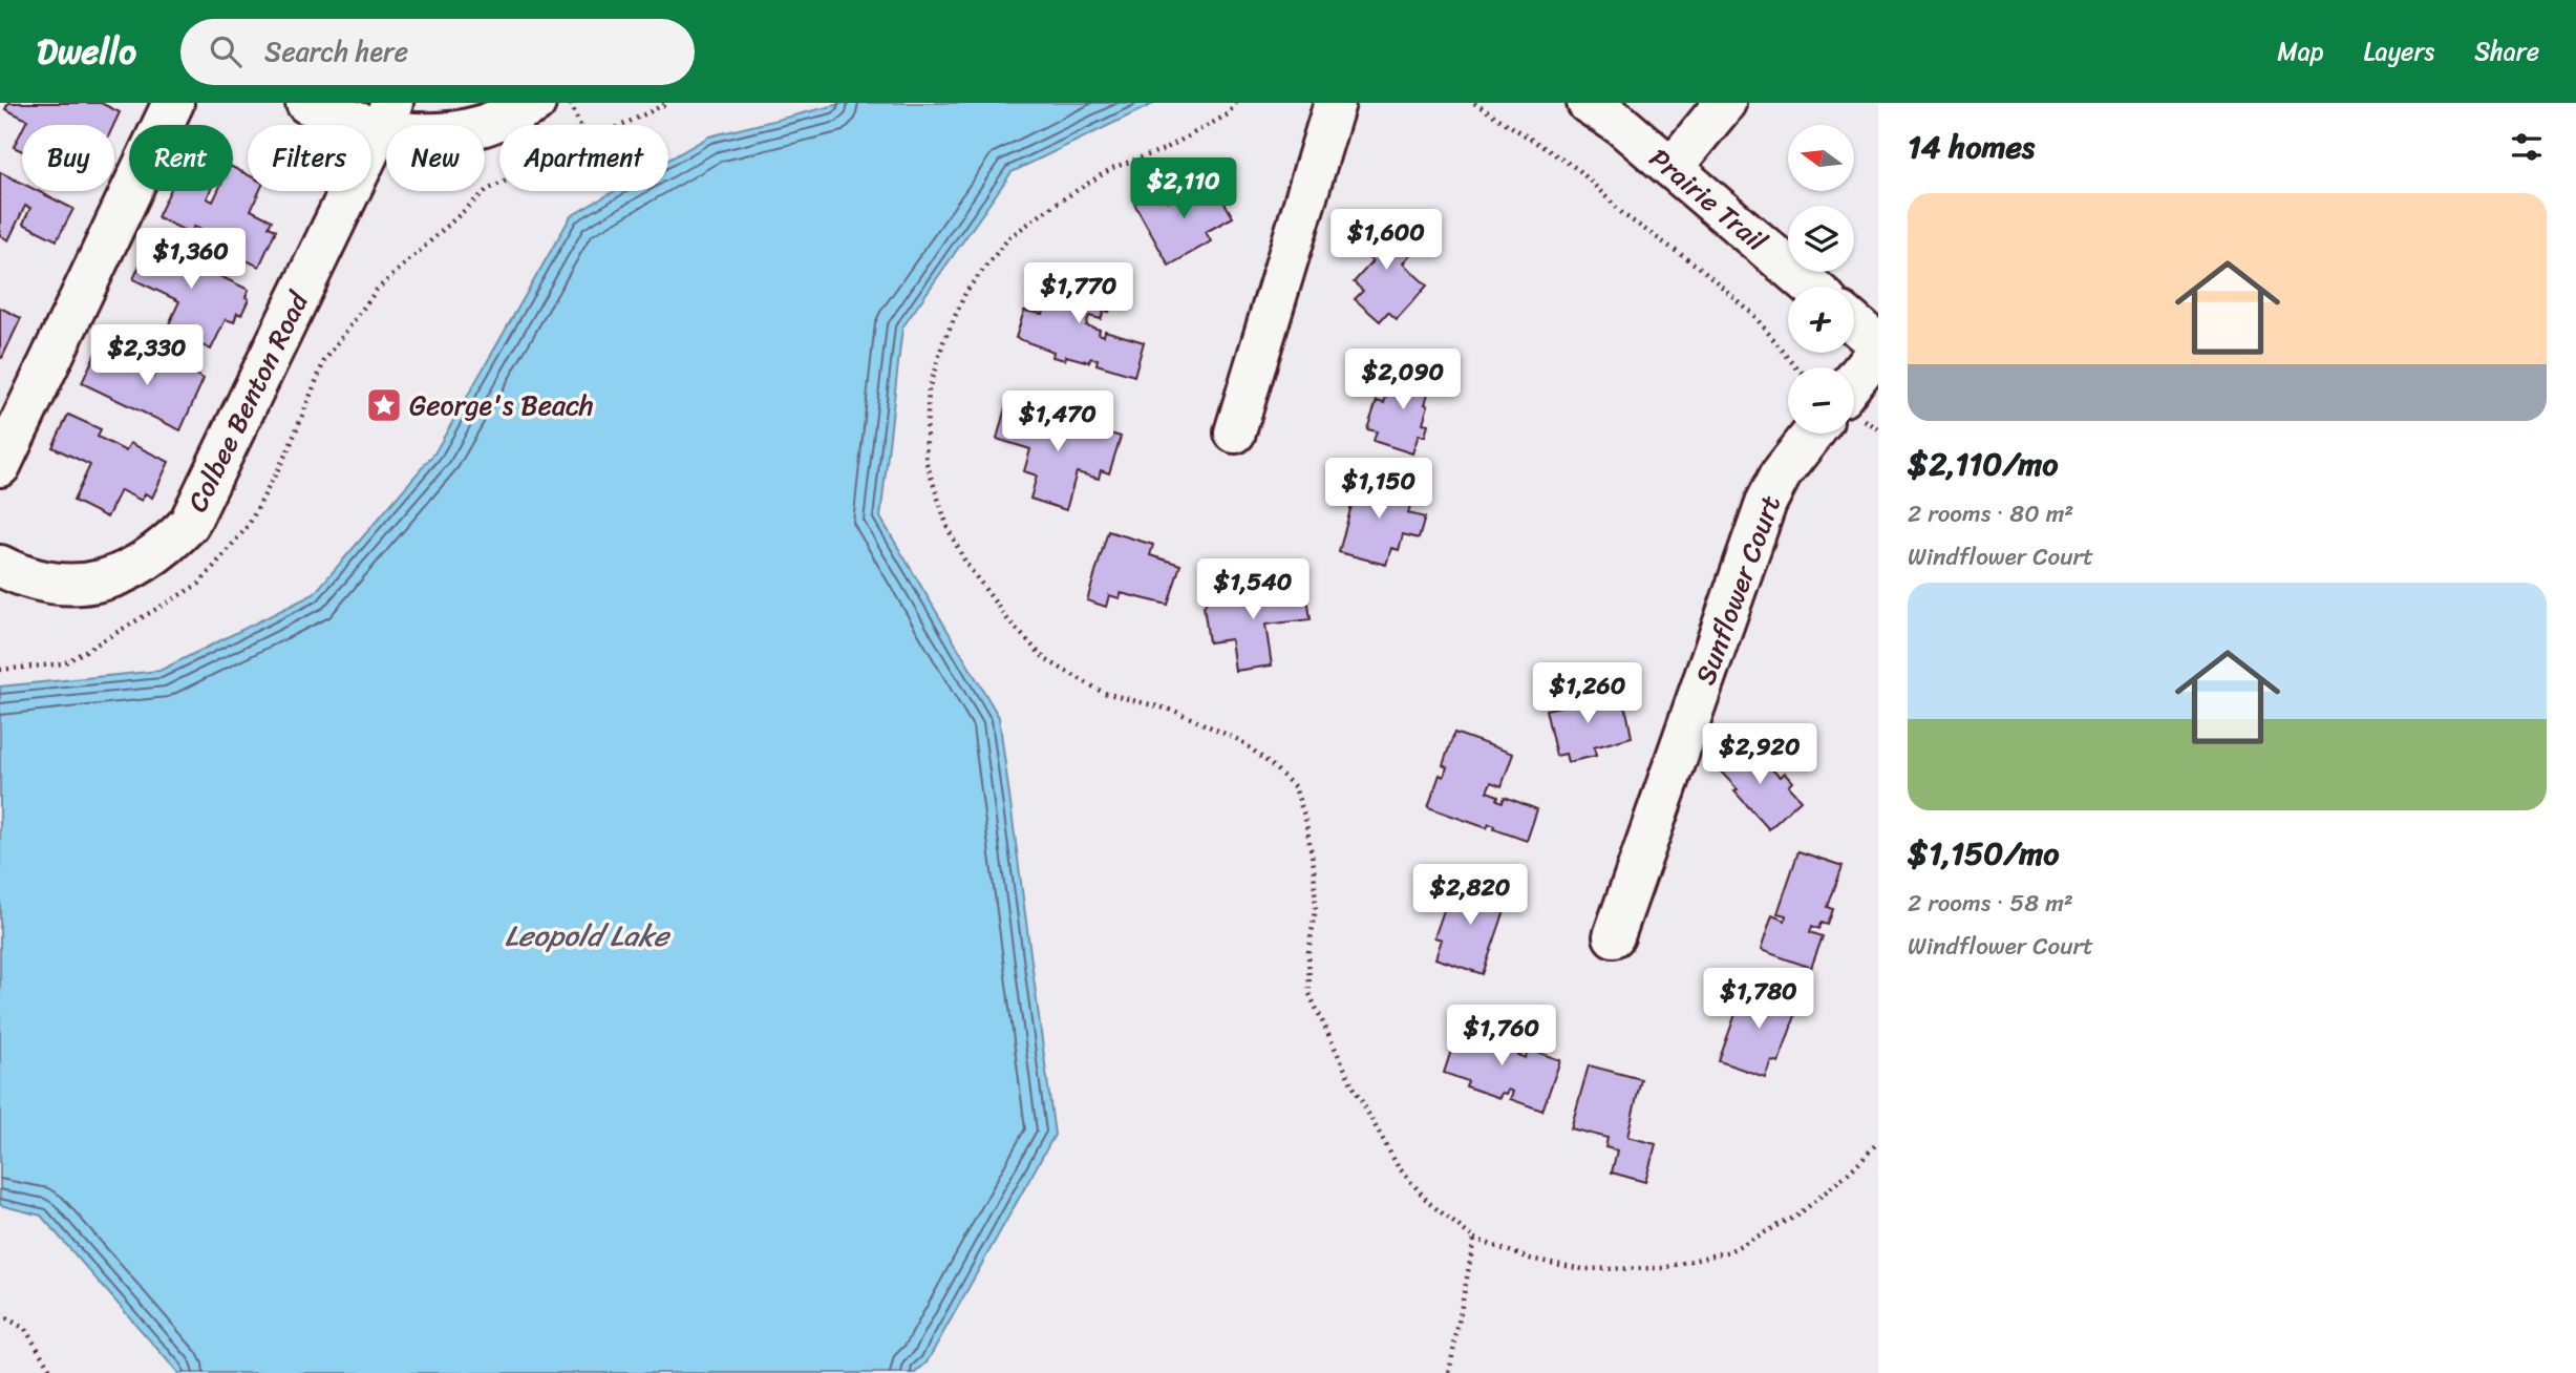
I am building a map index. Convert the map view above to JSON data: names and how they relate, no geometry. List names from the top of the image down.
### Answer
{
  "streets": {
    "street": ["Prairie Trail", "Colbee Benton Road", "Sunflower Court"]
  },
  "water": ["Leopold Lake"],
  "places": {
    "place": ["George's Beach"]
  },
  "north": "left",
  "page": {
    "header": "Dwello",
    "search": "Search here",
    "nav": ["Map", "Layers", "Share"],
    "heading": "14 homes",
    "map_buttons": ["+", "−"],
    "chip": [
      "Buy",
      "Rent",
      "Filters",
      "New",
      "Apartment"
    ],
    "price": [
      "$2,110",
      "$1,600",
      "$1,360",
      "$1,770",
      "$2,330",
      "$2,090",
      "$1,470",
      "$1,150",
      "$1,540",
      "$1,260",
      "$2,920",
      "$2,820",
      "$1,780",
      "$1,760"
    ],
    "list": [
      {
        "name": "$2,110/mo",
        "note": "2 rooms · 80 m² · Windflower Court"
      },
      {
        "name": "$1,150/mo",
        "note": "2 rooms · 58 m² · Windflower Court"
      }
    ]
  }
}
